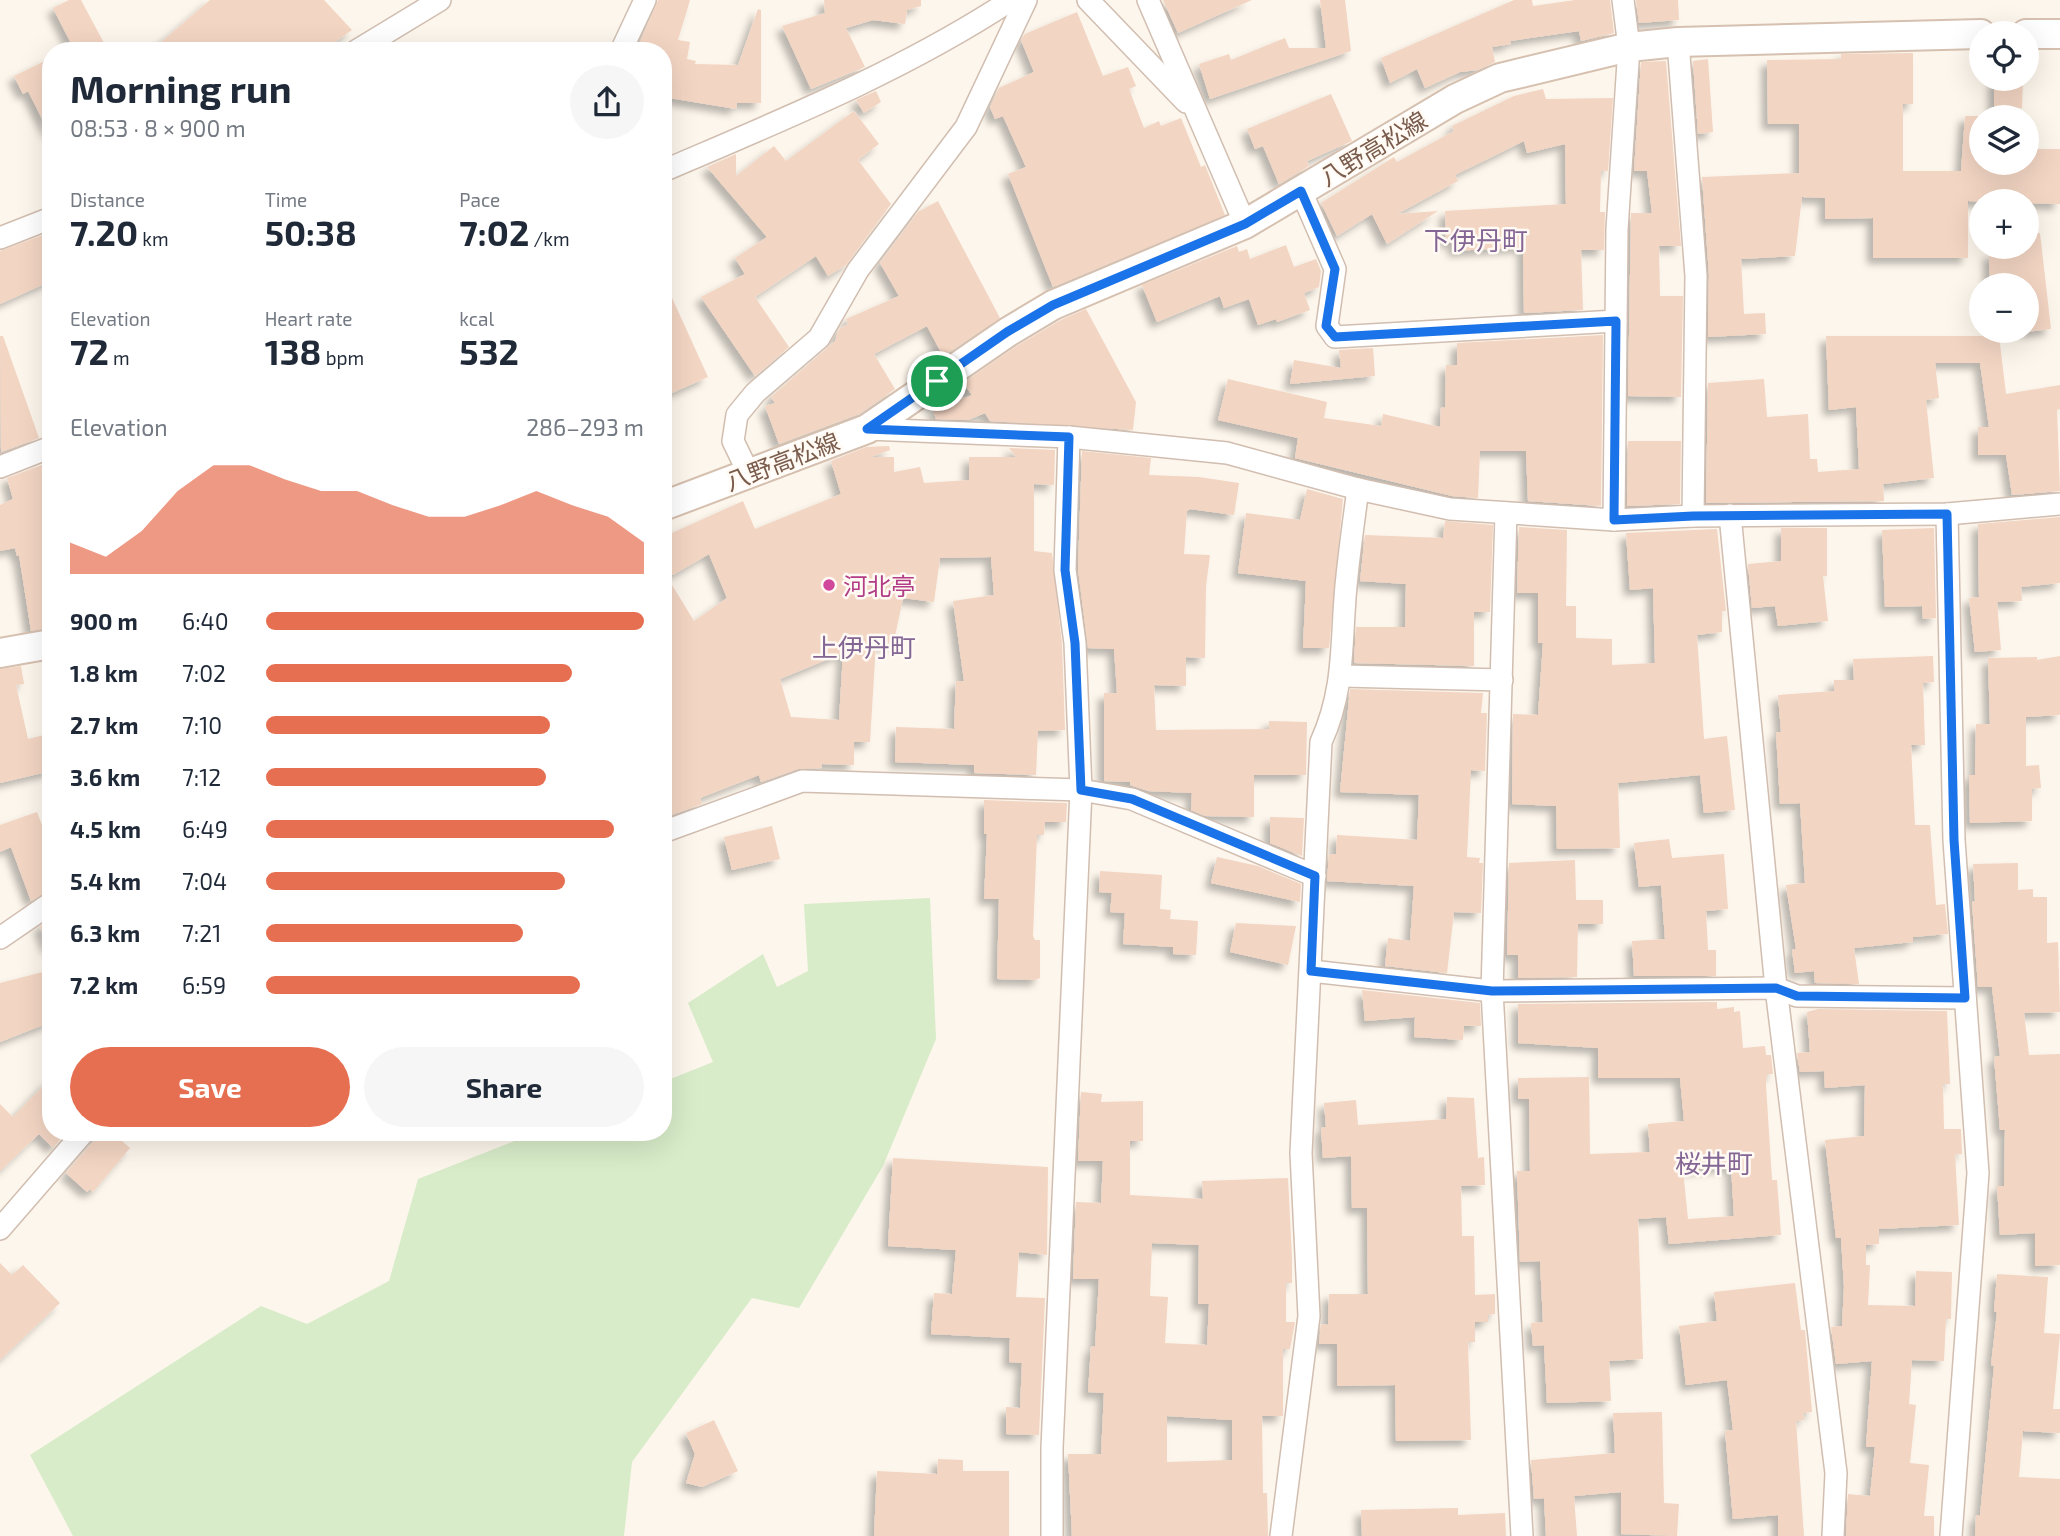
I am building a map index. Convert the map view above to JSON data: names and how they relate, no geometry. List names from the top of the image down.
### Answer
{
  "streets": {
    "main road": ["八野高松線"]
  },
  "districts": ["下伊丹町", "上伊丹町", "桜井町"],
  "places": ["河北亭"],
  "page": {
    "map_buttons": ["+", "−"],
    "heading": ["Morning run", "08:53 · 8 × 900 m"],
    "stats": [
      ["Distance", "7.20 km"],
      ["Time", "50:38"],
      ["Pace", "7:02 /km"],
      ["Elevation", "72 m"],
      ["Heart rate", "138 bpm"],
      ["kcal", "532"]
    ],
    "chart": ["Elevation", "286–293 m"],
    "list": [
      {
        "name": "900 m",
        "note": "6:40"
      },
      {
        "name": "1.8 km",
        "note": "7:02"
      },
      {
        "name": "2.7 km",
        "note": "7:10"
      },
      {
        "name": "3.6 km",
        "note": "7:12"
      },
      {
        "name": "4.5 km",
        "note": "6:49"
      },
      {
        "name": "5.4 km",
        "note": "7:04"
      },
      {
        "name": "6.3 km",
        "note": "7:21"
      },
      {
        "name": "7.2 km",
        "note": "6:59"
      }
    ],
    "buttons": ["Save", "Share"]
  }
}
